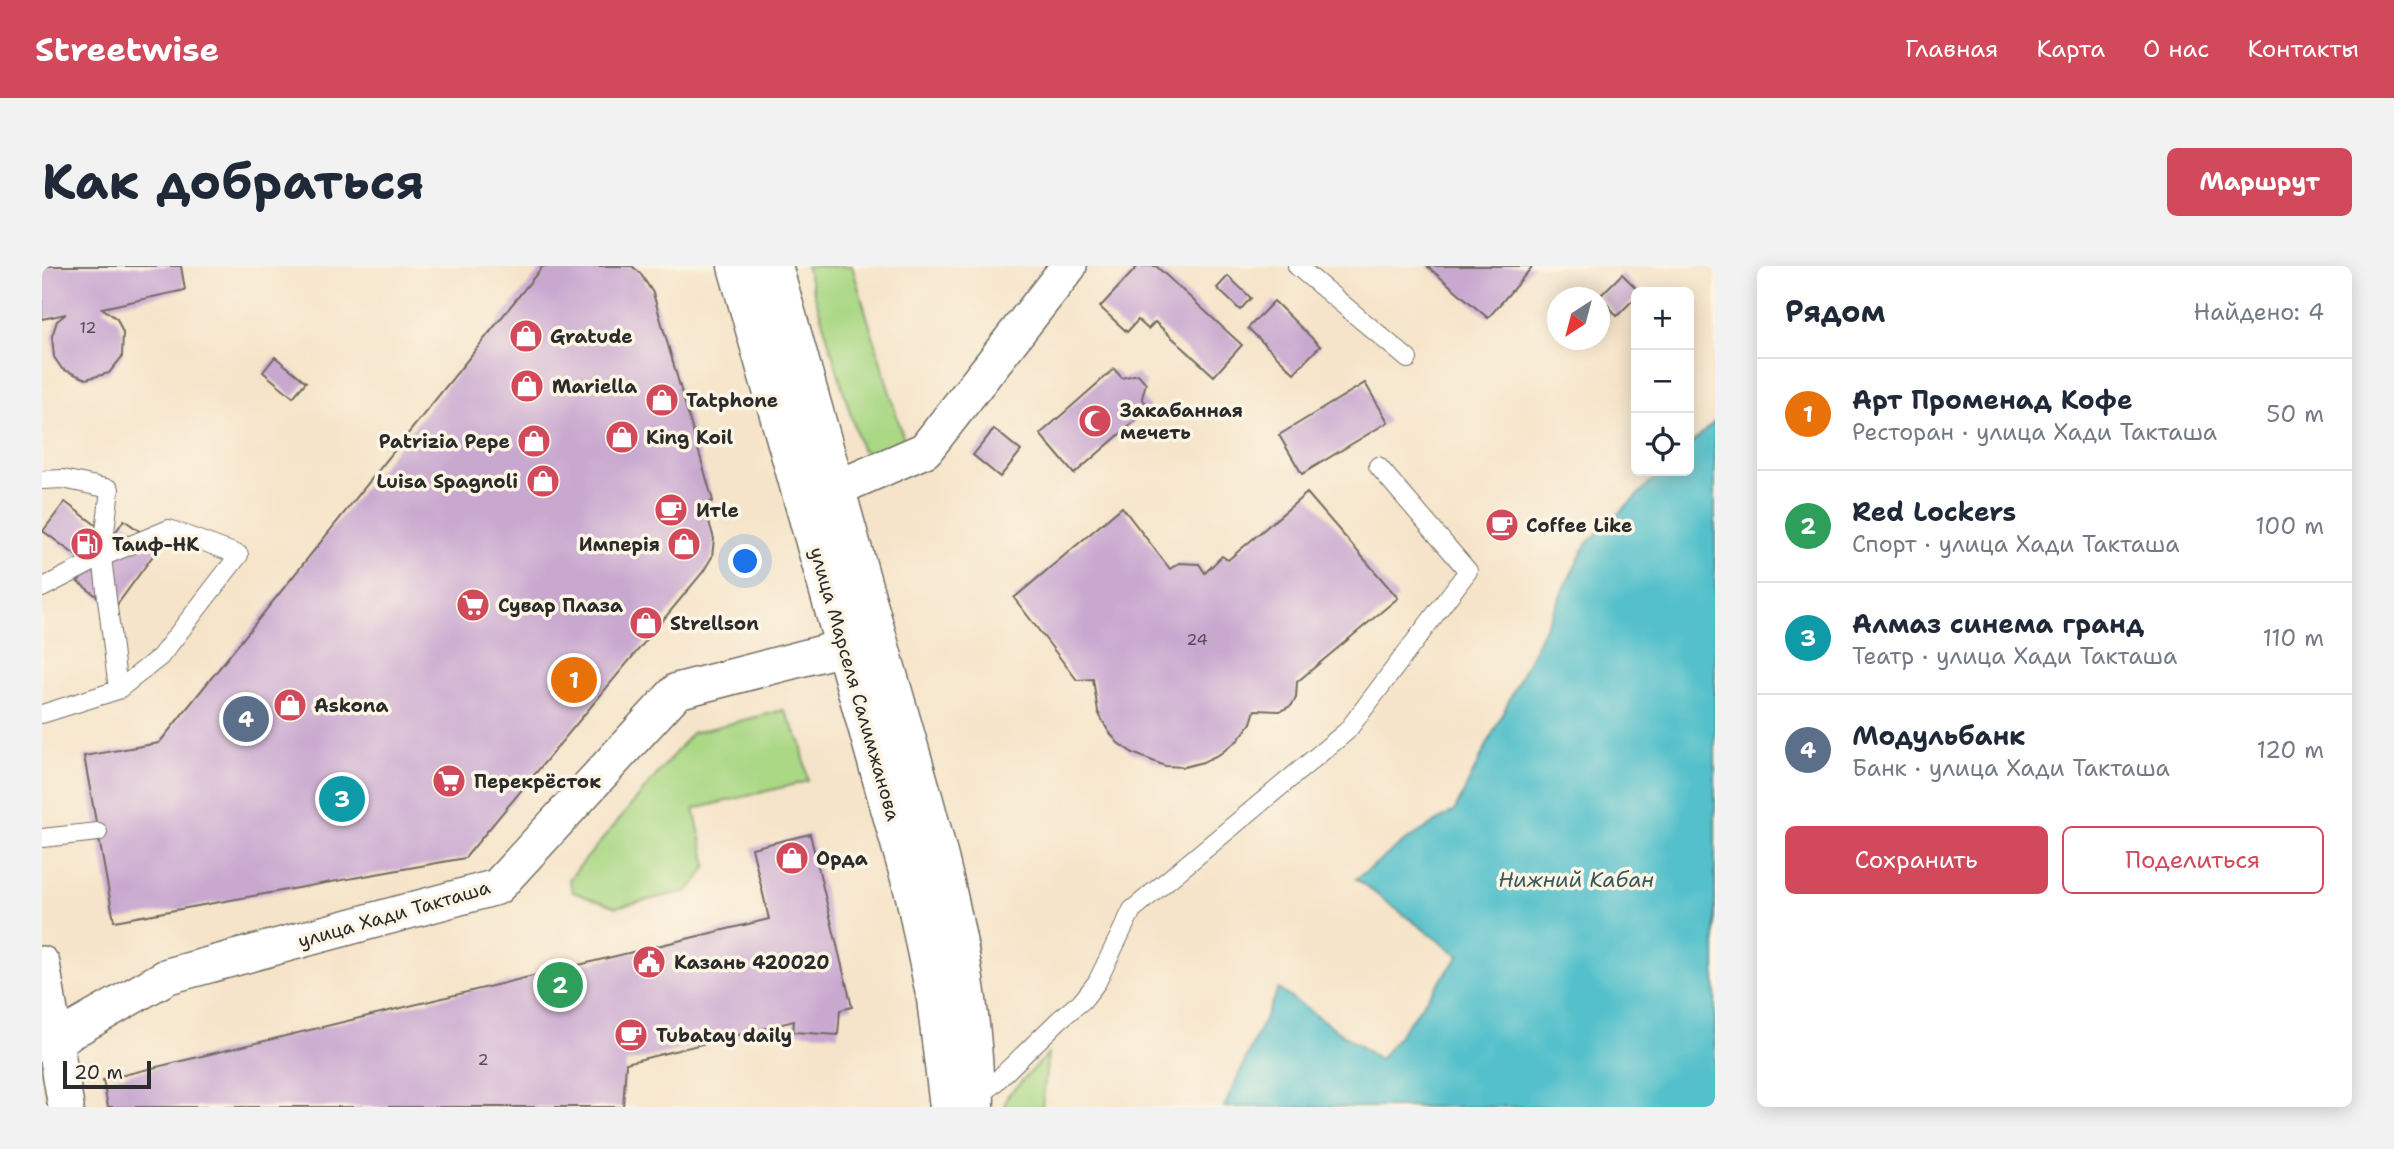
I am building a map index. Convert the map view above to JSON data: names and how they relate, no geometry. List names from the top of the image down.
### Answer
{
  "streets": {
    "main road": ["улица Марселя Салимжанова"],
    "street": ["улица Хади Такташа"]
  },
  "crossings": [
    ["улица Марселя Салимжанова", "улица Хади Такташа"]
  ],
  "water": ["Нижний Кабан"],
  "places": {
    "shop": [
      "Gratude",
      "Mariella",
      "Tatphone",
      "King Koil",
      "Patrizia Pepe",
      "Luisa Spagnoli",
      "Имперiя",
      "Strellson",
      "Askona",
      "Орда"
    ],
    "mosque": ["Закабанная мечеть"],
    "cafe": ["Итle", "Coffee Like", "Tubatay daily"],
    "fuel station": ["Таиф-НК"],
    "supermarket": ["Сувар Плаза", "Перекрёсток"],
    "public building": ["Казань 420020"]
  },
  "house_numbers": ["12", "24", "2"],
  "scale_bar": "20 m",
  "north": "bottom left",
  "page": {
    "header": "Streetwise",
    "nav": [
      "Главная",
      "Карта",
      "О нас",
      "Контакты"
    ],
    "buttons": [
      "Маршрут",
      ["Сохранить", "Поделиться"]
    ],
    "title": "Как добраться",
    "heading": ["Рядом", "Найдено: 4"],
    "map_buttons": ["+", "−"],
    "list": [
      {
        "mark": "1",
        "name": "Арт Променад Кофе",
        "note": "Ресторан · улица Хади Такташа",
        "value": "50 m"
      },
      {
        "mark": "2",
        "name": "Red Lockers",
        "note": "Спорт · улица Хади Такташа",
        "value": "100 m"
      },
      {
        "mark": "3",
        "name": "Алмаз синема гранд",
        "note": "Театр · улица Хади Такташа",
        "value": "110 m"
      },
      {
        "mark": "4",
        "name": "Модульбанк",
        "note": "Банк · улица Хади Такташа",
        "value": "120 m"
      }
    ],
    "pins": [
      "1",
      "4",
      "3",
      "2"
    ],
    "scale": "20 m"
  }
}
